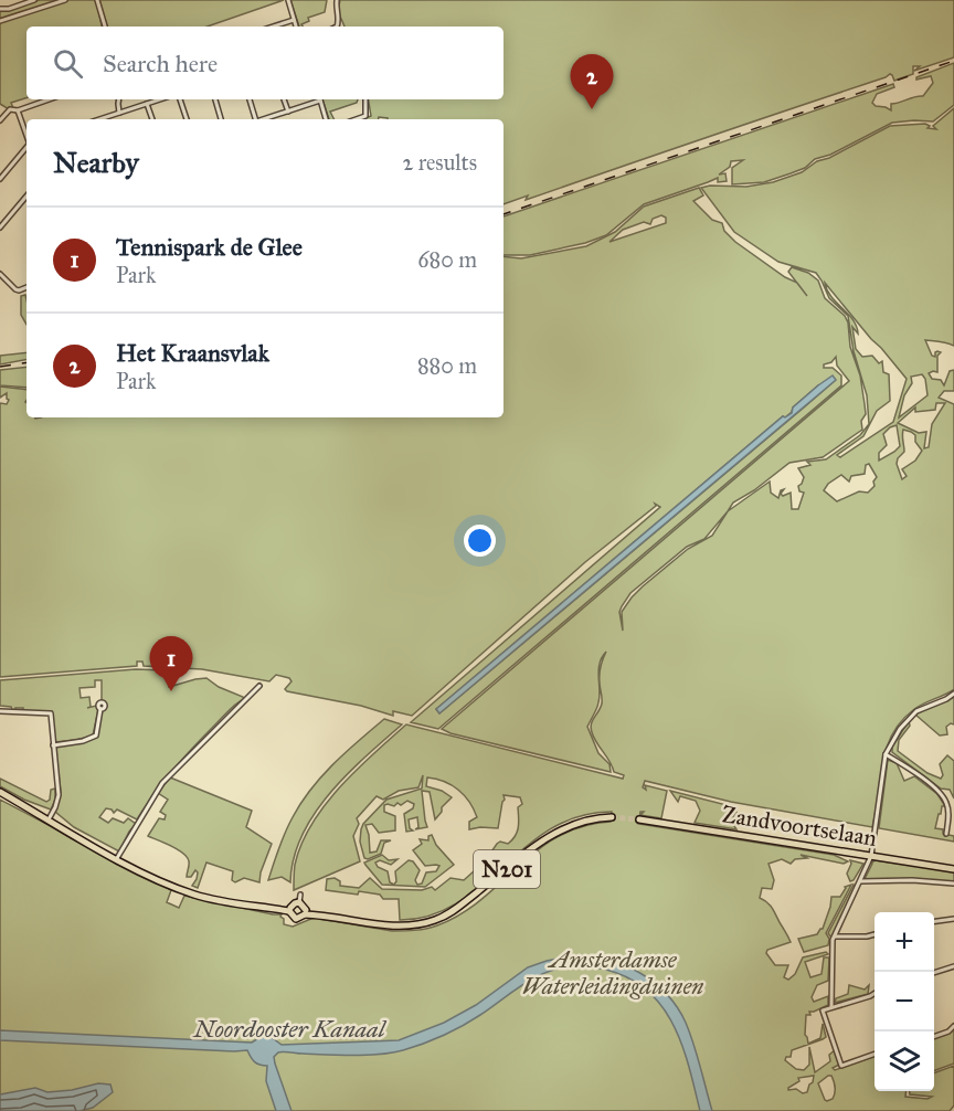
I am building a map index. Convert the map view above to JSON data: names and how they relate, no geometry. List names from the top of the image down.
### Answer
{
  "streets": {
    "main road": ["Zandvoortselaan", "N201"]
  },
  "water": ["Noordooster Kanaal"],
  "parks": ["Amsterdamse Waterleidingduinen"],
  "page": {
    "search": "Search here",
    "pins": ["2", "1"],
    "heading": ["Nearby", "2 results"],
    "list": [
      {
        "mark": "1",
        "name": "Tennispark de Glee",
        "note": "Park",
        "value": "680 m"
      },
      {
        "mark": "2",
        "name": "Het Kraansvlak",
        "note": "Park",
        "value": "880 m"
      }
    ],
    "map_buttons": ["+", "−"]
  }
}
